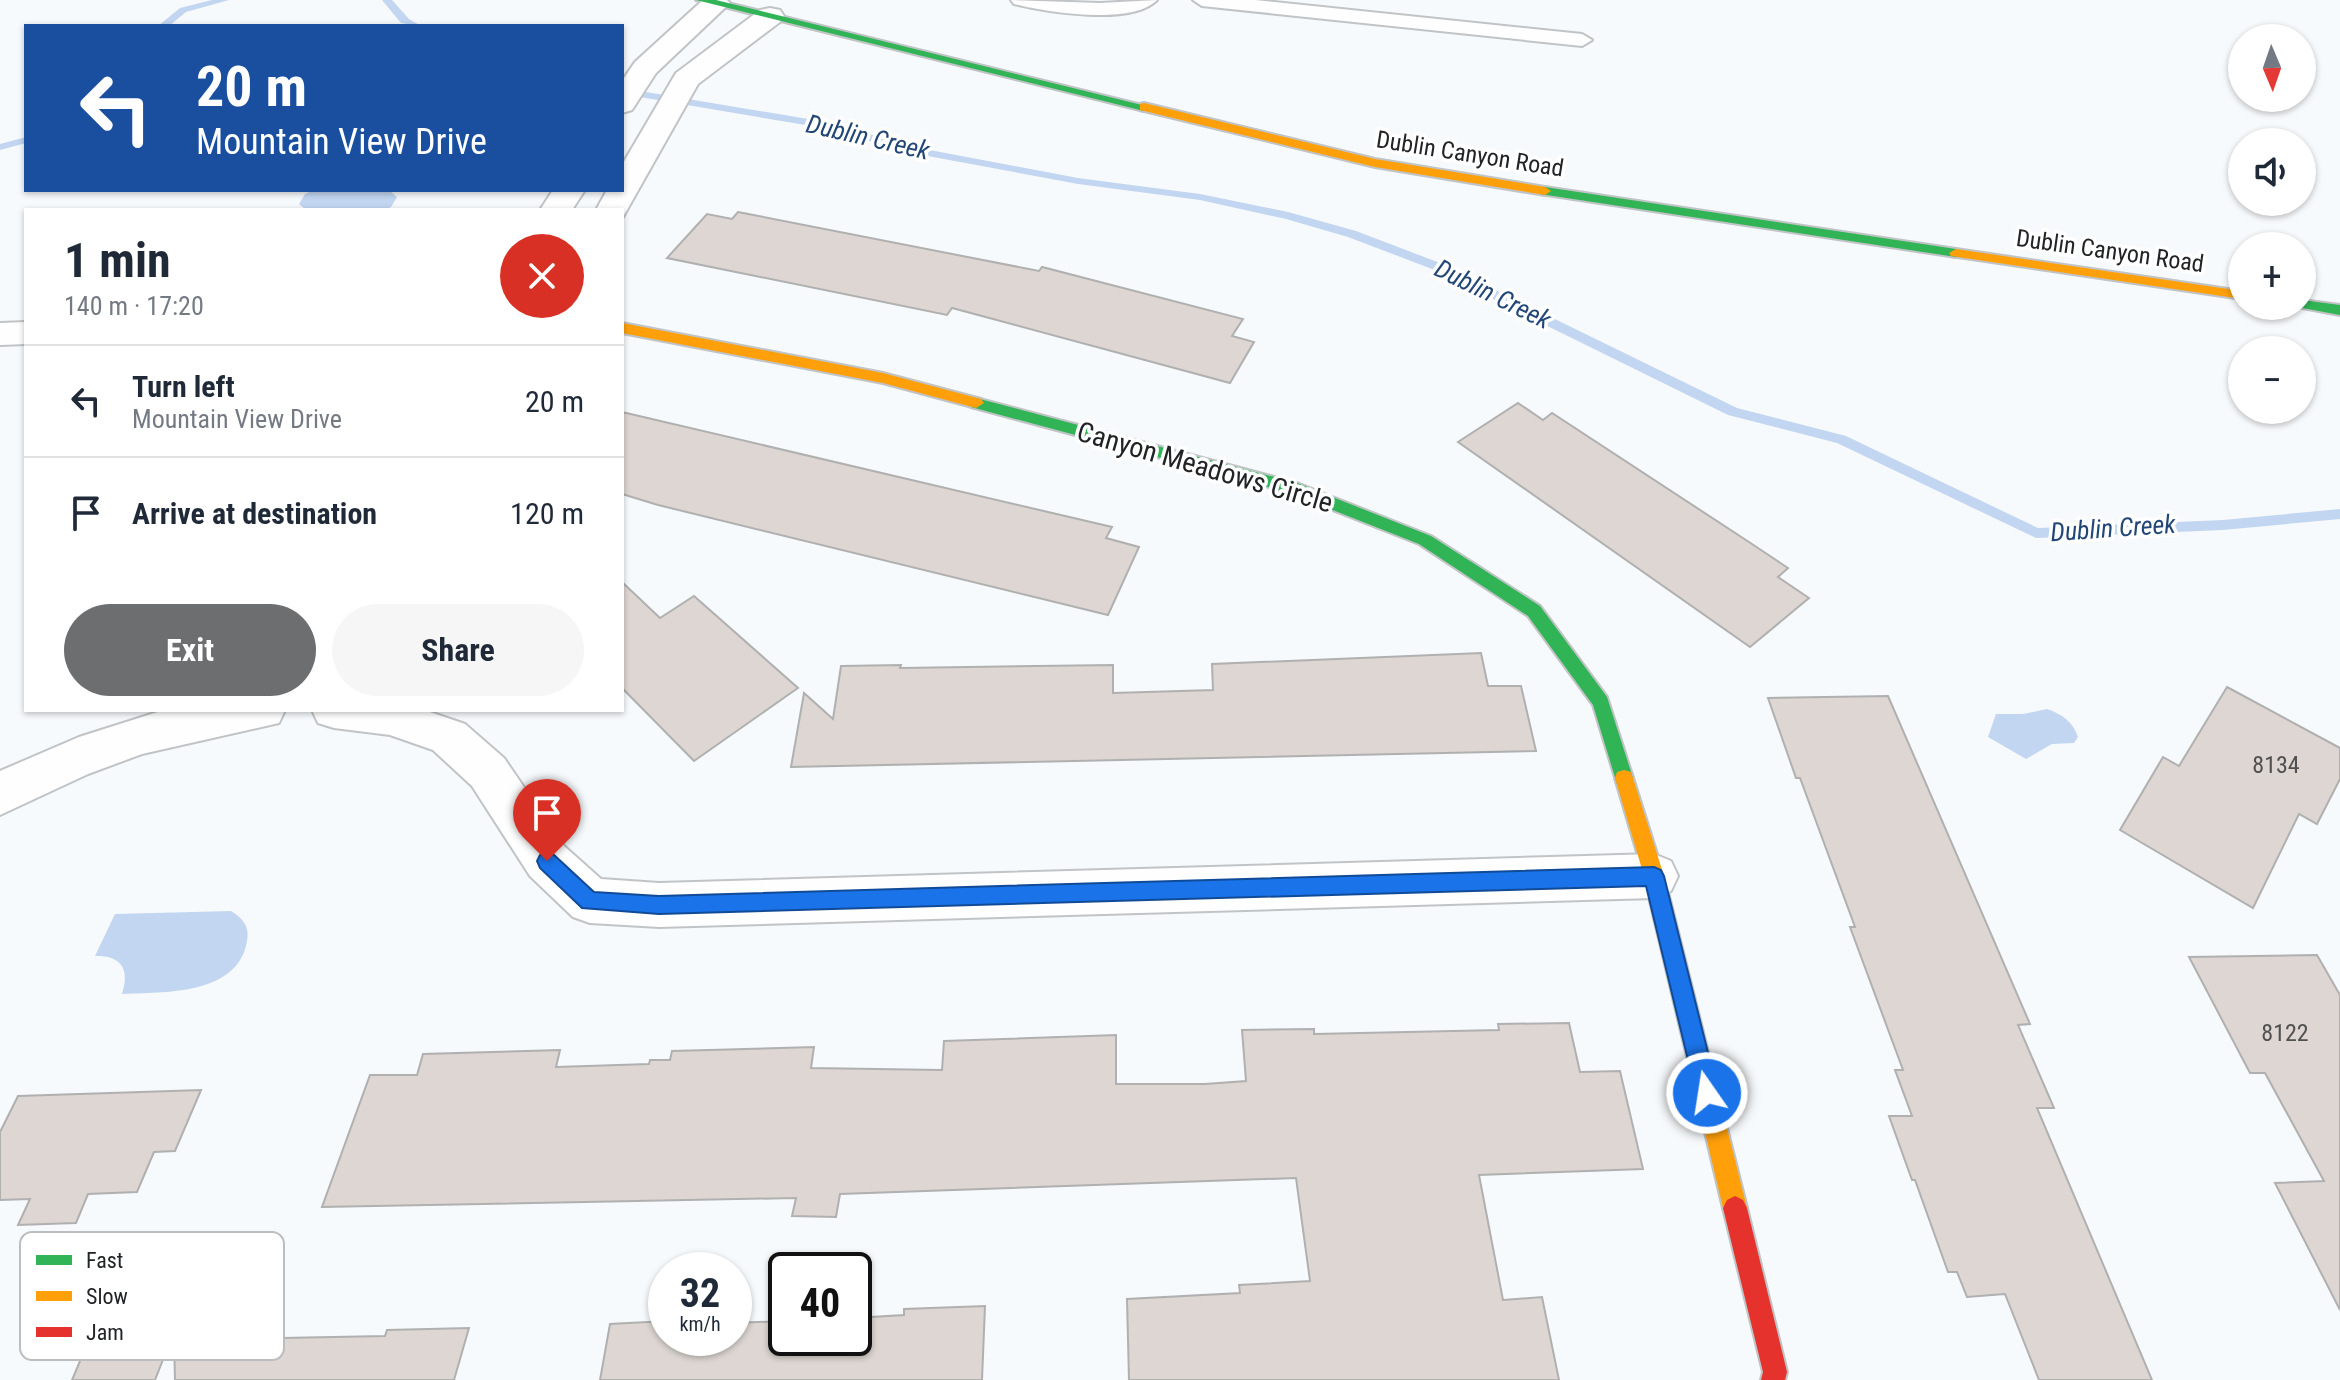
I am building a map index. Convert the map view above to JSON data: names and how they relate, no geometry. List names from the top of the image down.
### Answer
{
  "streets": {
    "main road": ["Dublin Canyon Road", "Canyon Meadows Circle"]
  },
  "water": ["Dublin Creek"],
  "house_numbers": ["8134", "8122"],
  "legend": ["Fast", "Slow", "Jam"],
  "north": "bottom",
  "page": {
    "map_buttons": ["+", "−"],
    "turn": ["20 m", "Mountain View Drive"],
    "heading": ["1 min", "140 m · 17:20"],
    "list": [
      {
        "name": "Turn left",
        "note": "Mountain View Drive",
        "value": "20 m"
      },
      {
        "name": "Arrive at destination",
        "value": "120 m"
      }
    ],
    "buttons": ["Exit", "Share"],
    "speed": "32 km/h",
    "limit": "40"
  }
}
